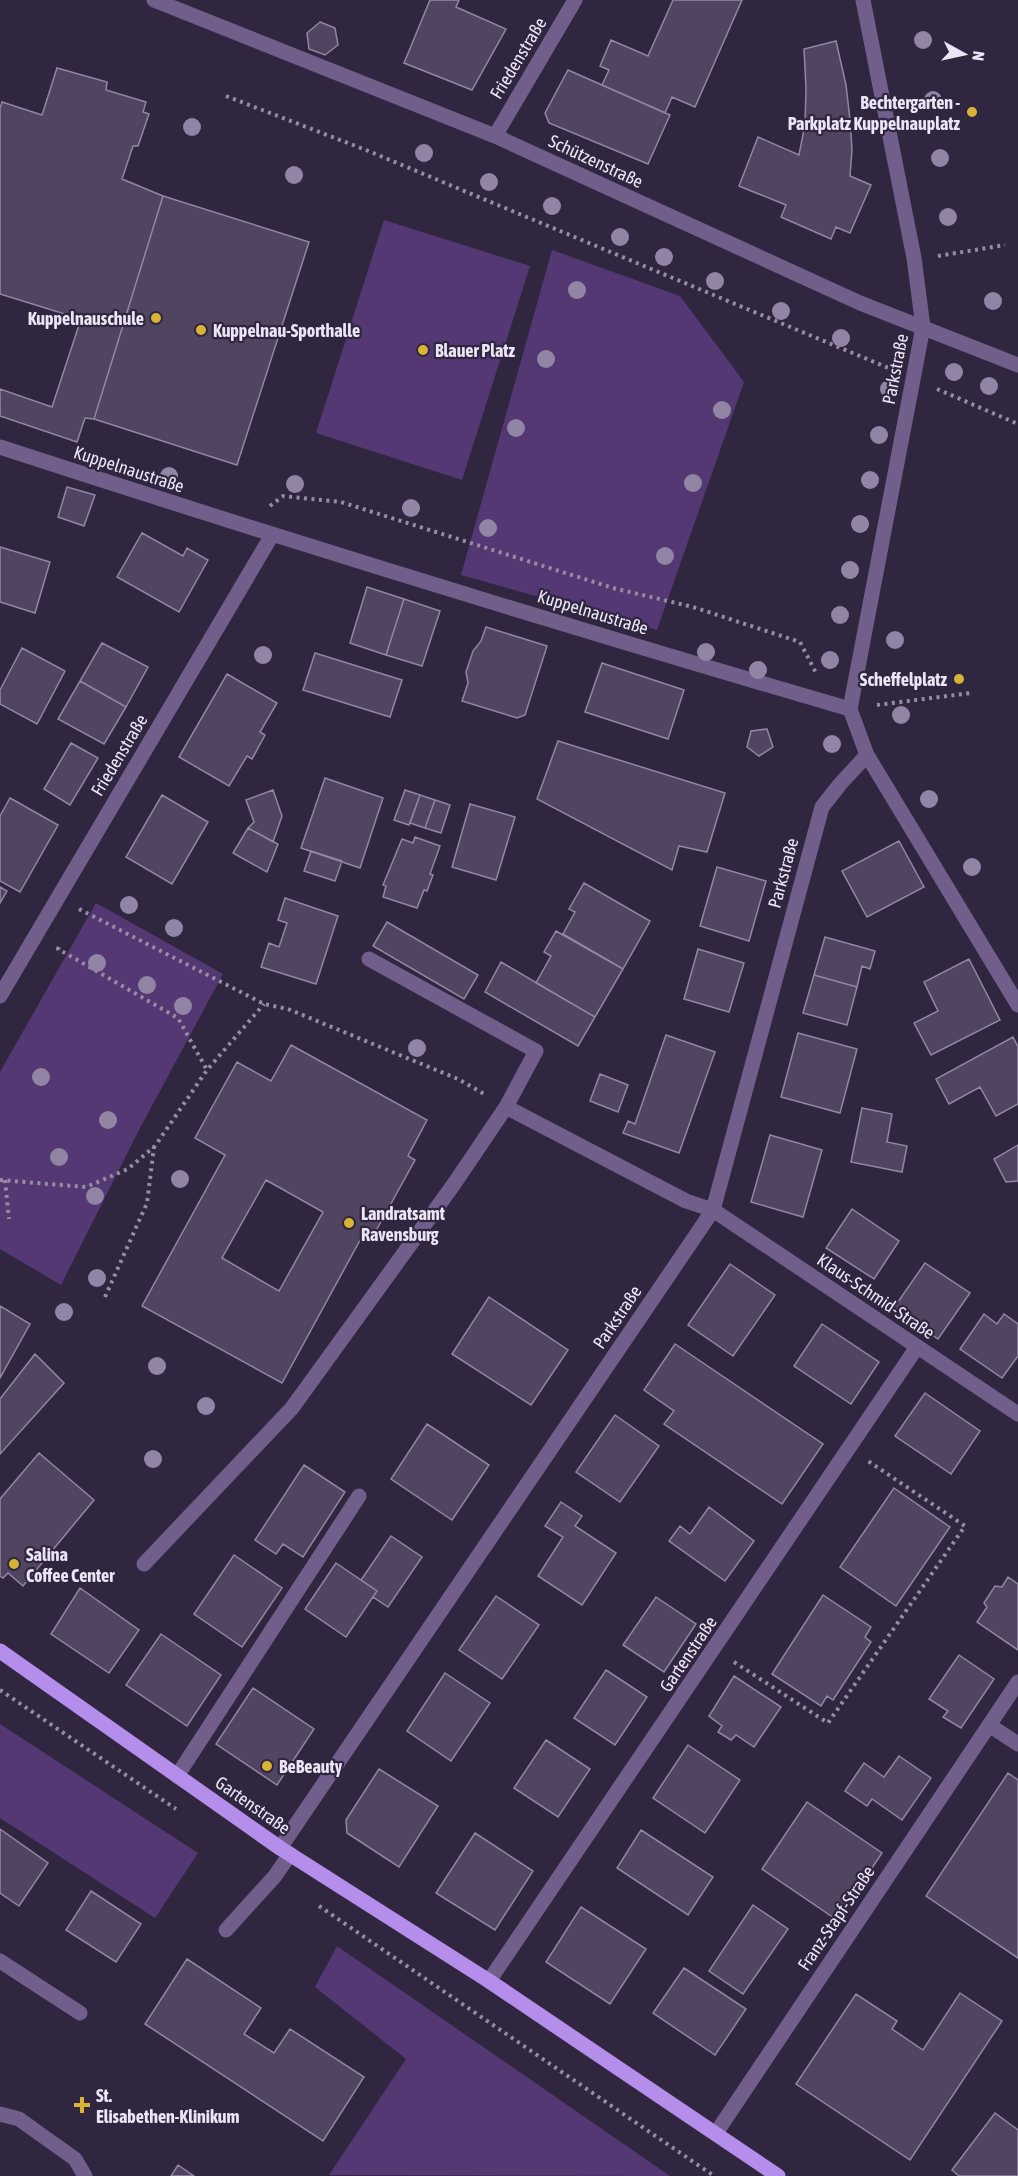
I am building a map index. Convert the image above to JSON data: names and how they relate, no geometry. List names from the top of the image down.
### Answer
{
  "streets": {
    "main road": ["Gartenstraße"],
    "street": [
      "Friedenstraße",
      "Schützenstraße",
      "Parkstraße",
      "Kuppelnaustraße",
      "Klaus-Schmid-Straße",
      "Franz-Stapf-Straße"
    ]
  },
  "crossings": [
    ["Friedenstraße", "Schützenstraße"],
    ["Friedenstraße", "Kuppelnaustraße"],
    ["Schützenstraße", "Parkstraße"],
    ["Parkstraße", "Kuppelnaustraße"],
    ["Parkstraße", "Klaus-Schmid-Straße"],
    ["Parkstraße", "Gartenstraße"],
    ["Klaus-Schmid-Straße", "Gartenstraße"],
    ["Gartenstraße", "Franz-Stapf-Straße"]
  ],
  "places": {
    "other": [
      "Bechtergarten - Parkplatz Kuppelnauplatz",
      "Kuppelnauschule",
      "Kuppelnau-Sporthalle",
      "Blauer Platz",
      "Scheffelplatz",
      "Landratsamt Ravensburg",
      "Salina Coffee Center",
      "BeBeauty"
    ],
    "health": ["St. Elisabethen-Klinikum"]
  },
  "north": "right"
}
